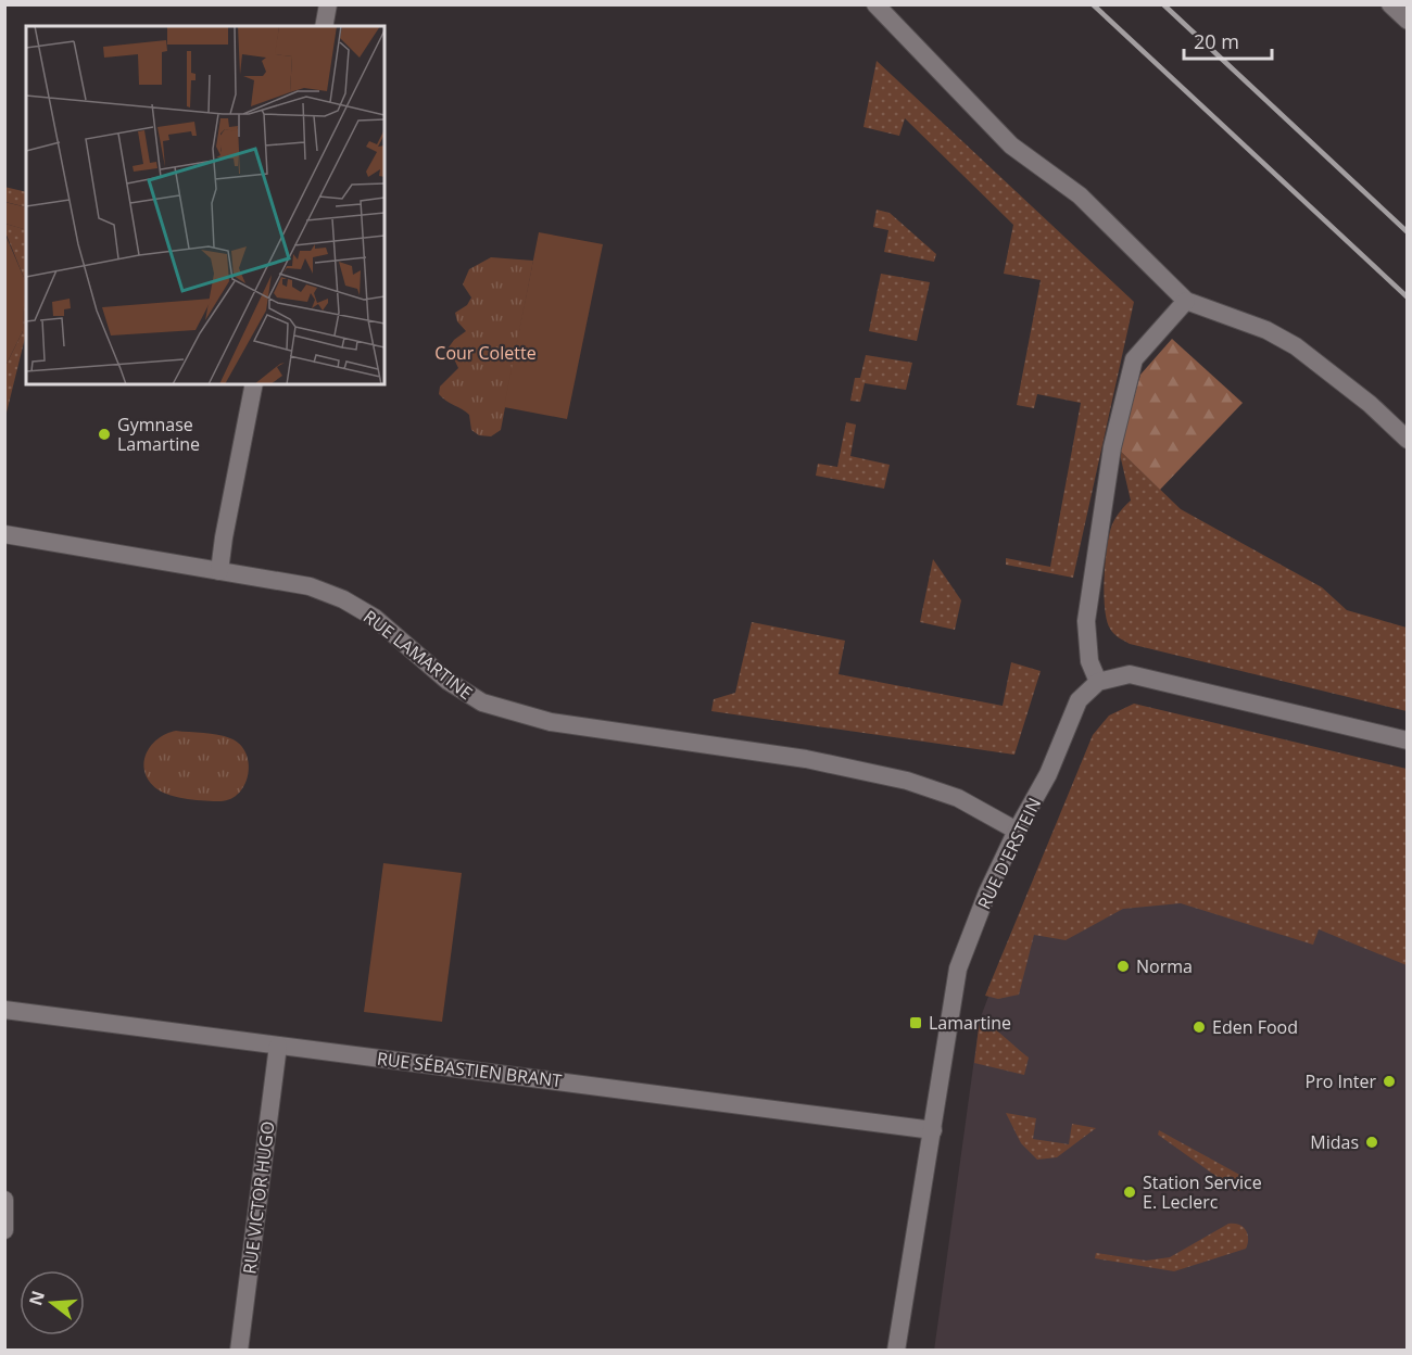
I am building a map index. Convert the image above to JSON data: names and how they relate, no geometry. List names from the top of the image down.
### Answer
{
  "streets": {
    "street": [
      "RUE LAMARTINE",
      "RUE D'ERSTEIN",
      "RUE SÉBASTIEN BRANT",
      "RUE VICTOR HUGO"
    ]
  },
  "crossings": [
    ["RUE LAMARTINE", "RUE D'ERSTEIN"],
    ["RUE D'ERSTEIN", "RUE SÉBASTIEN BRANT"],
    ["RUE SÉBASTIEN BRANT", "RUE VICTOR HUGO"]
  ],
  "parks": ["Cour Colette"],
  "places": {
    "other": [
      "Gymnase Lamartine",
      "Norma",
      "Eden Food",
      "Pro Inter",
      "Midas",
      "Station Service E. Leclerc"
    ],
    "transit": ["Lamartine"]
  },
  "scale_bar": "20 m",
  "north": "left"
}
